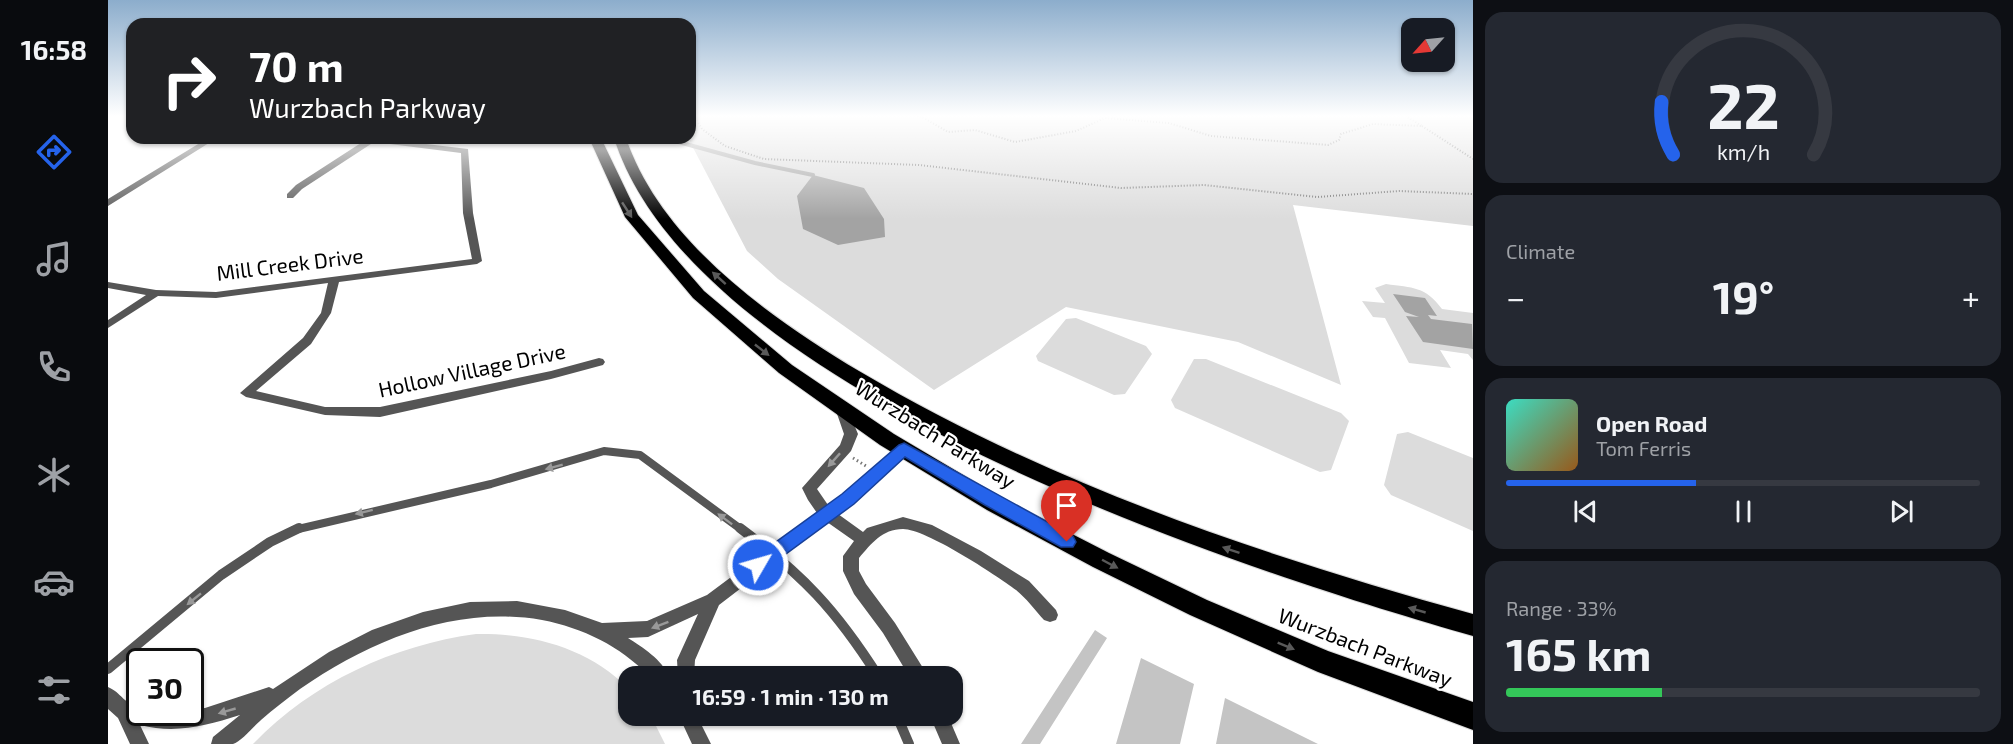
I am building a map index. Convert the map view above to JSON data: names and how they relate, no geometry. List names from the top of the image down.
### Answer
{
  "streets": {
    "highway": ["Wurzbach Parkway"],
    "street": ["Mill Creek Drive", "Hollow Village Drive"]
  },
  "crossings": [
    ["Mill Creek Drive", "Hollow Village Drive"]
  ],
  "north": "bottom left",
  "page": {
    "tabs": "16:58",
    "turn": ["70 m", "Wurzbach Parkway"],
    "tile": [
      "Climate",
      ["Range · 33%", "165 km"]
    ],
    "heat": ["−", "19°", "+"],
    "song": ["Open Road", "Tom Ferris"],
    "limit": "30",
    "trip": "16:59 · 1 min · 130 m",
    "gauge": ["22", "km/h"]
  }
}
